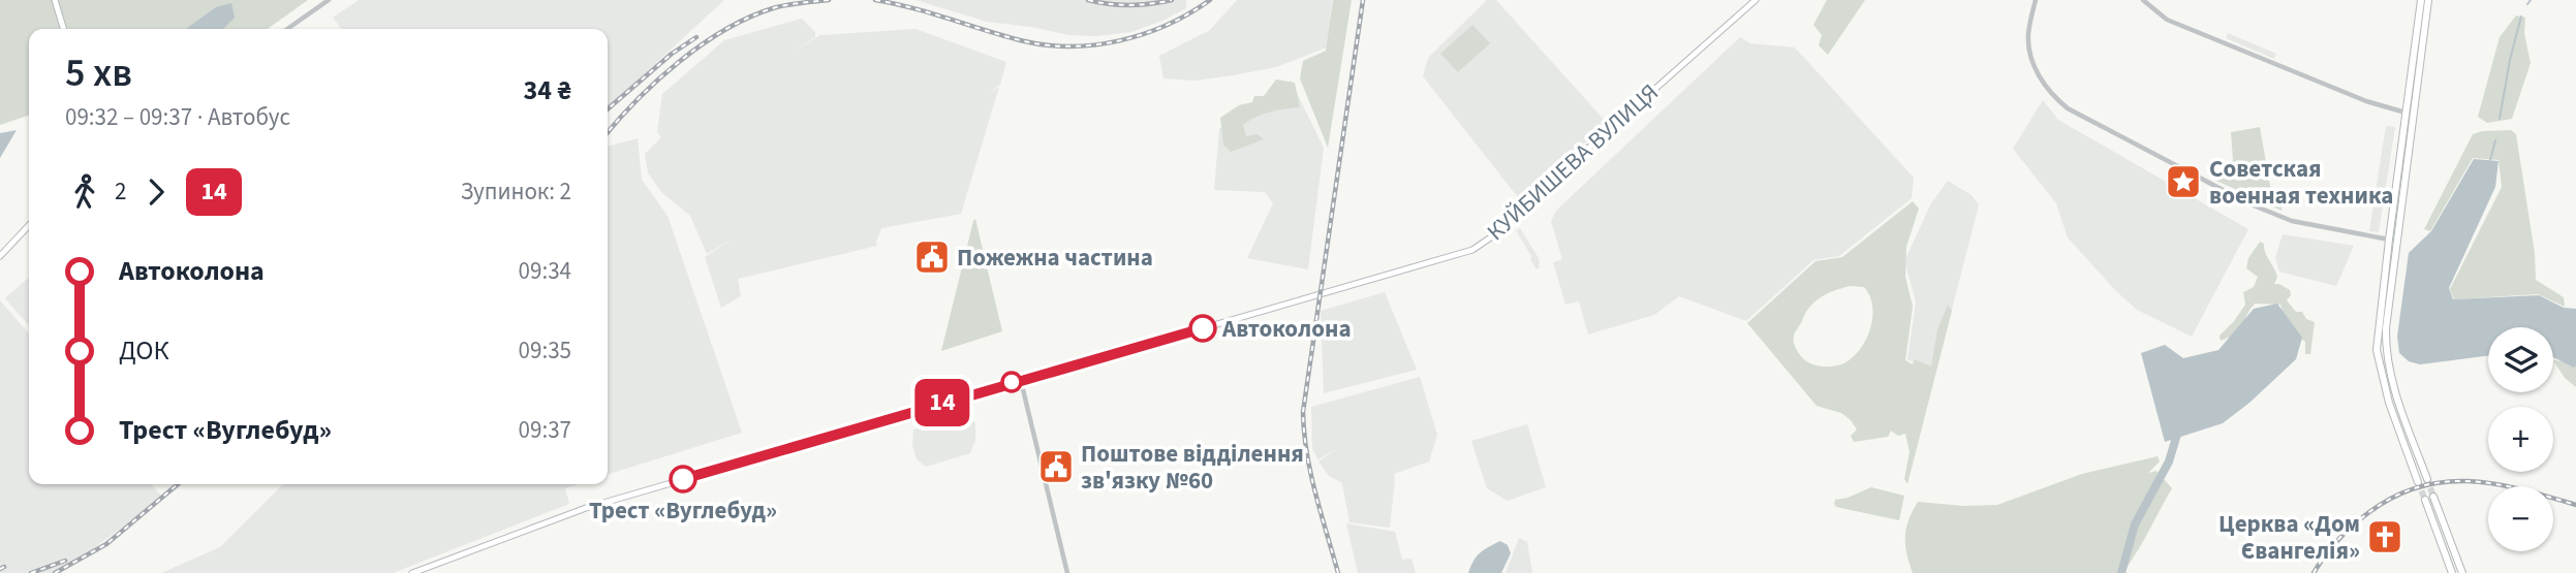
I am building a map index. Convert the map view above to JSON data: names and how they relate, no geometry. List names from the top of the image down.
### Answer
{
  "streets": {
    "main road": ["КУЙБИШЕВА ВУЛИЦЯ"]
  },
  "places": {
    "place": ["Советская военная техника"],
    "public building": ["Пожежна частина", "Поштове відділення зв'язку №60"],
    "other": ["Автоколона", "Трест «Вуглебуд»"],
    "church": ["Церква «Дом Євангелія»"]
  },
  "lines": ["bus line 14"],
  "page": {
    "on_map": "14",
    "heading": ["5 хв", "09:32 – 09:37 · Автобус", "34 ₴"],
    "legs": ["2", "14", "Зупинок: 2"],
    "list": [
      {
        "name": "Автоколона",
        "value": "09:34"
      },
      {
        "name": "ДОК",
        "value": "09:35"
      },
      {
        "name": "Трест «Вуглебуд»",
        "value": "09:37"
      }
    ],
    "map_buttons": ["+", "−"]
  }
}
